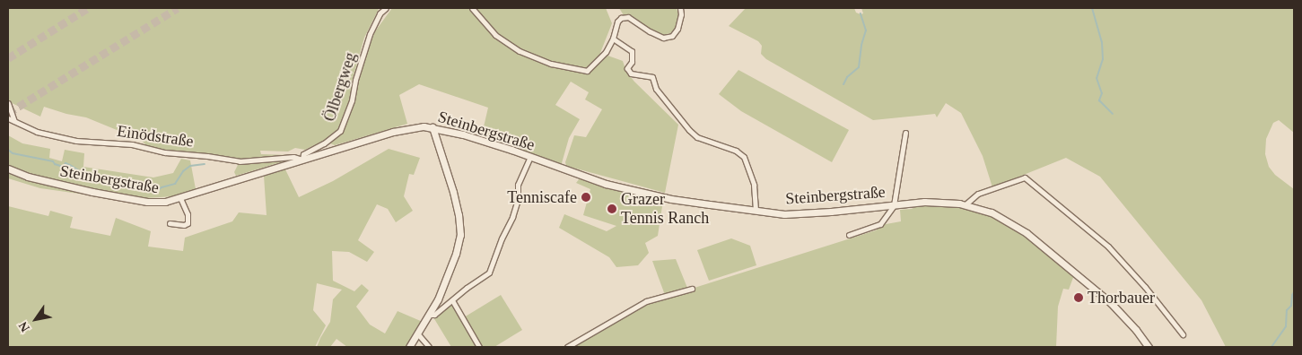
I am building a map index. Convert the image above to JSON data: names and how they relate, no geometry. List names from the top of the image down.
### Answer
{
  "streets": {
    "main road": ["Steinbergstraße"],
    "street": ["Ölbergweg", "Einödstraße"]
  },
  "crossings": [
    ["Ölbergweg", "Steinbergstraße"],
    ["Ölbergweg", "Einödstraße"],
    ["Steinbergstraße", "Einödstraße"]
  ],
  "places": ["Tenniscafe", "Grazer Tennis Ranch", "Thorbauer"],
  "north": "bottom left"
}
